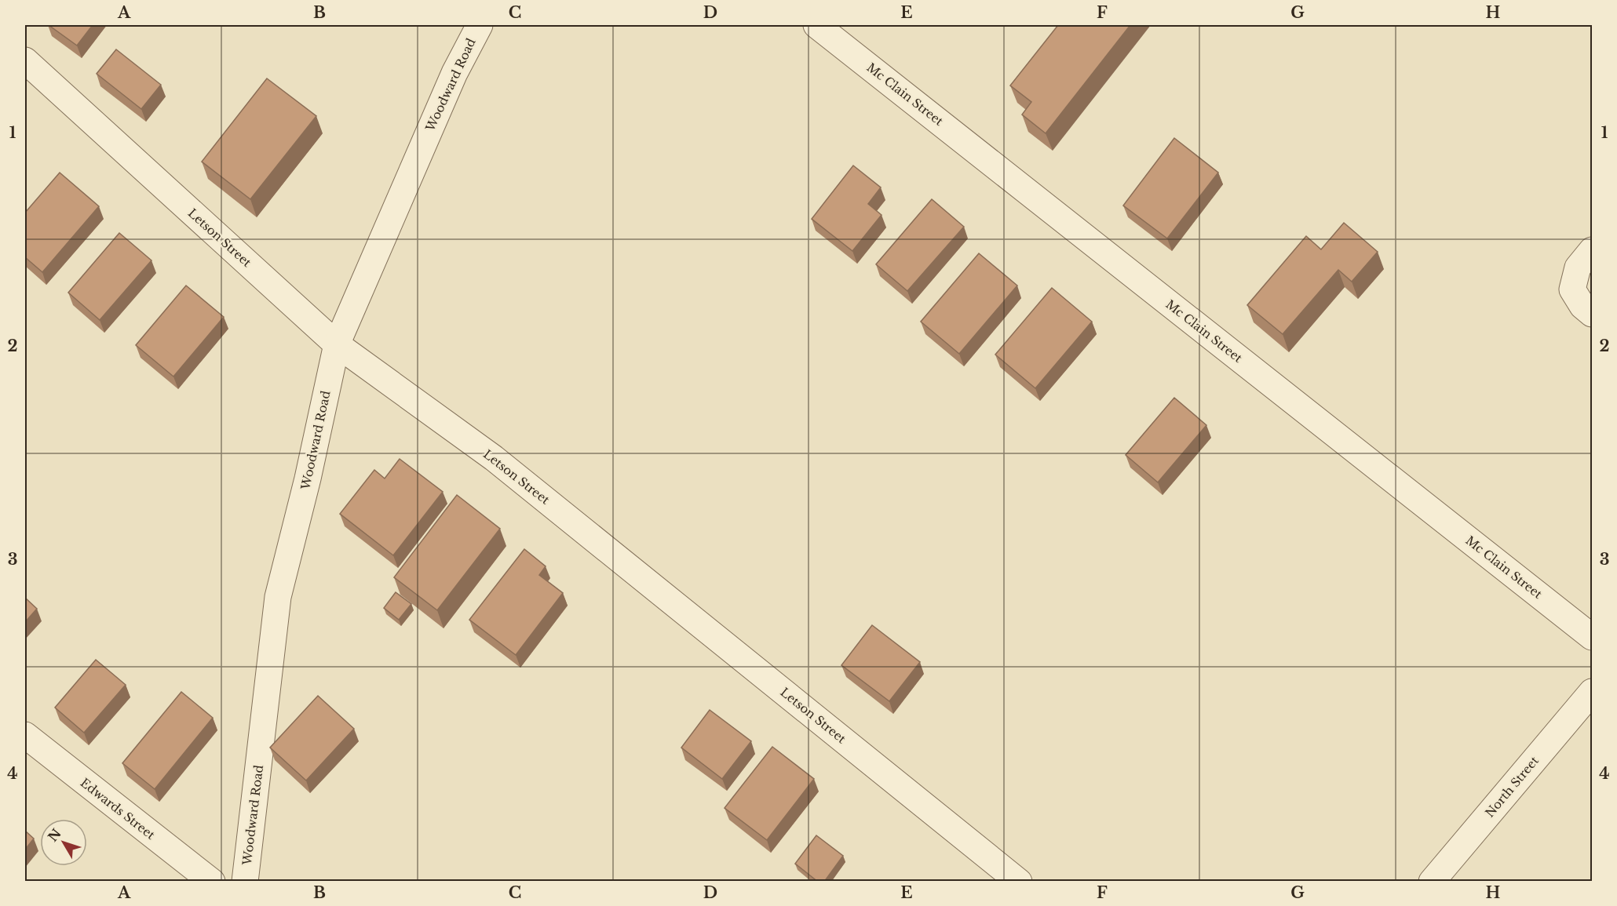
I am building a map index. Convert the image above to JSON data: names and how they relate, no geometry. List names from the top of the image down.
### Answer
{
  "streets": {
    "street": [
      "Woodward Road",
      "Mc Clain Street",
      "Letson Street",
      "North Street",
      "Edwards Street"
    ]
  },
  "crossings": [
    ["Woodward Road", "Letson Street"]
  ],
  "north": "top left",
  "grid": {
    "columns": [
      "A",
      "B",
      "C",
      "D",
      "E",
      "F",
      "G",
      "H"
    ],
    "rows": [
      "1",
      "2",
      "3",
      "4"
    ]
  }
}
